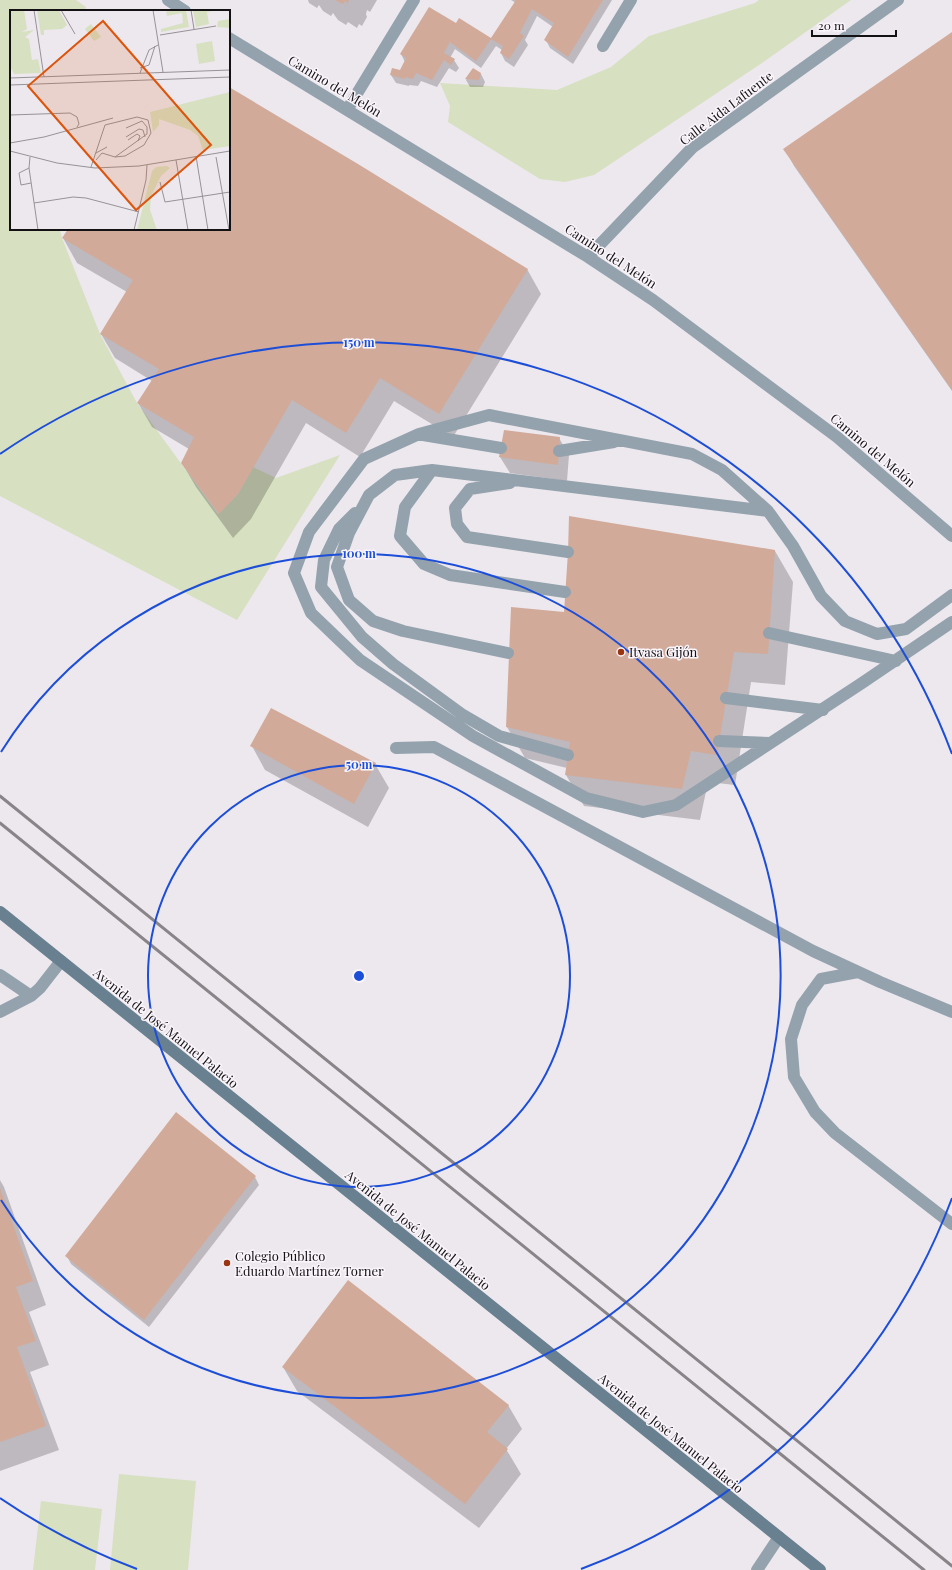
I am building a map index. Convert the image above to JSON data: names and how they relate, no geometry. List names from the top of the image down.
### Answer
{
  "streets": {
    "street": ["Camino del Melón", "Calle Aida Lafuente", "Avenida de José Manuel Palacio"]
  },
  "crossings": [
    ["Camino del Melón", "Calle Aida Lafuente"]
  ],
  "places": ["Itvasa Gijón", "Colegio Público Eduardo Martínez Torner"],
  "scale_bar": "20 m",
  "rings": ["150 m", "100 m", "50 m"]
}
